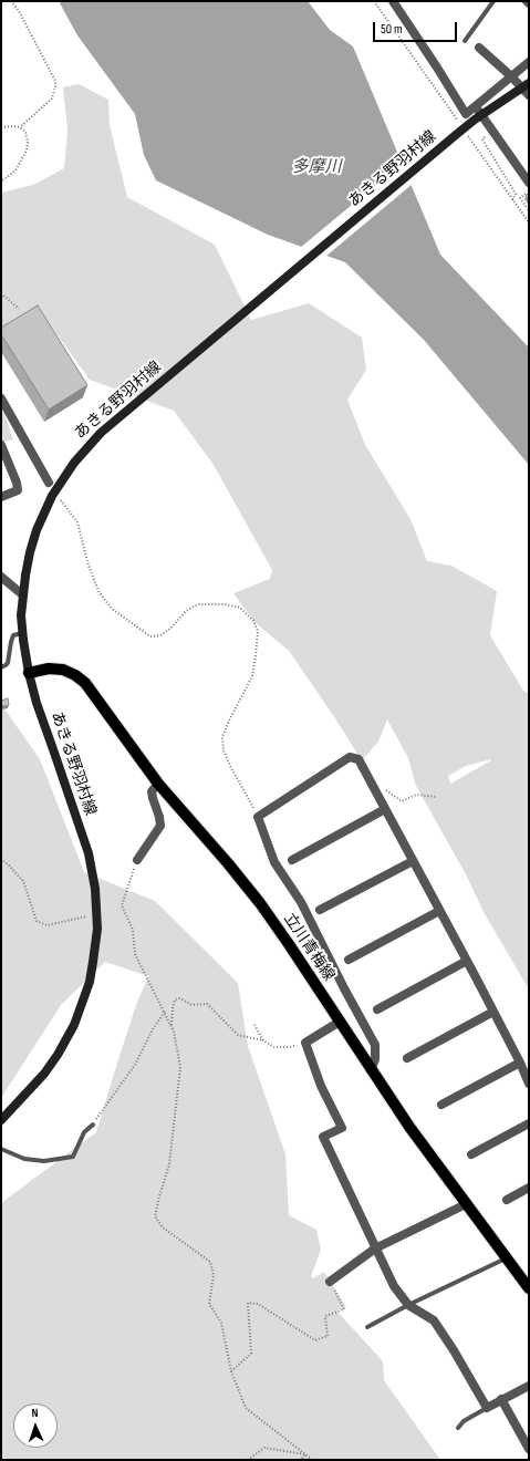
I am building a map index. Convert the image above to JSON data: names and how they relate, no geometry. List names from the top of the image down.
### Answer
{
  "streets": {
    "main road": ["あきる野羽村線", "立川青梅線"]
  },
  "crossings": [
    ["あきる野羽村線", "立川青梅線"]
  ],
  "water": ["多摩川"],
  "scale_bar": "50 m",
  "north": "top"
}
